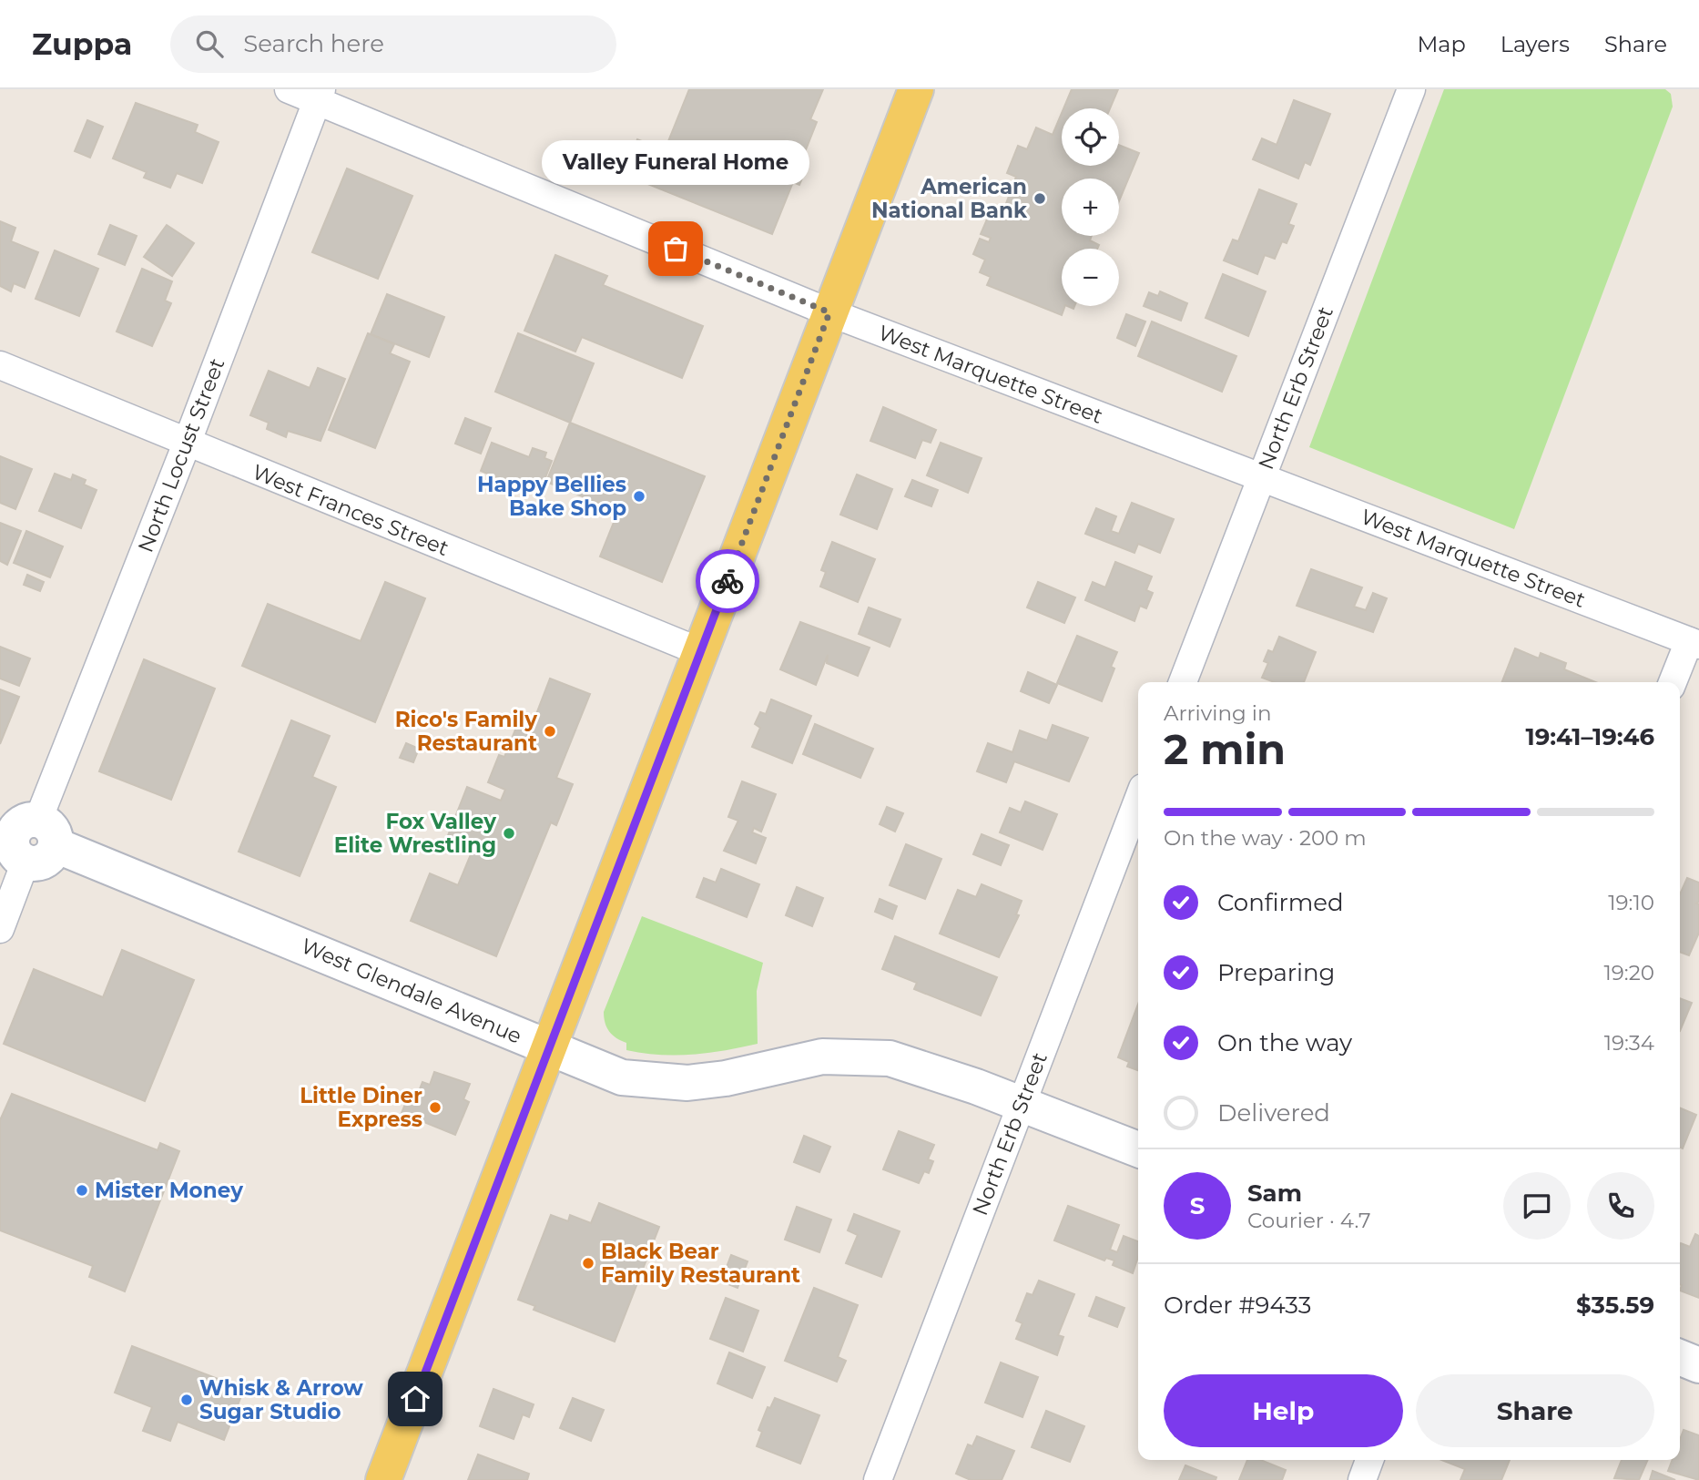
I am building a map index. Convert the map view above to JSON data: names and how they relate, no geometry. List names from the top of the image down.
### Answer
{
  "streets": {
    "street": [
      "West Marquette Street",
      "North Erb Street",
      "North Locust Street",
      "West Frances Street",
      "West Glendale Avenue"
    ]
  },
  "crossings": [
    ["West Marquette Street", "North Erb Street"],
    ["West Marquette Street", "North Locust Street"],
    ["North Erb Street", "West Glendale Avenue"],
    ["North Locust Street", "West Frances Street"],
    ["North Locust Street", "West Glendale Avenue"]
  ],
  "places": [
    "American National Bank",
    "Valley Funeral Home",
    "Happy Bellies Bake Shop",
    "Rico's Family Restaurant",
    "Fox Valley Elite Wrestling",
    "Little Diner Express",
    "Mister Money",
    "Black Bear Family Restaurant",
    "Whisk & Arrow Sugar Studio"
  ],
  "page": {
    "header": "Zuppa",
    "search": "Search here",
    "nav": ["Map", "Layers", "Share"],
    "map_buttons": ["+", "−"],
    "bubble": "Valley Funeral Home",
    "heading": ["2 min", "Arriving in", "19:41–19:46"],
    "panel": [
      "Sam",
      "Courier · 4.7",
      "Order #9433",
      "$35.59"
    ],
    "bar": "On the way · 200 m",
    "list": [
      ["Confirmed", "19:10"],
      ["Preparing", "19:20"],
      ["On the way", "19:34"],
      "Delivered"
    ],
    "round": "S",
    "buttons": ["Help", "Share"]
  }
}
